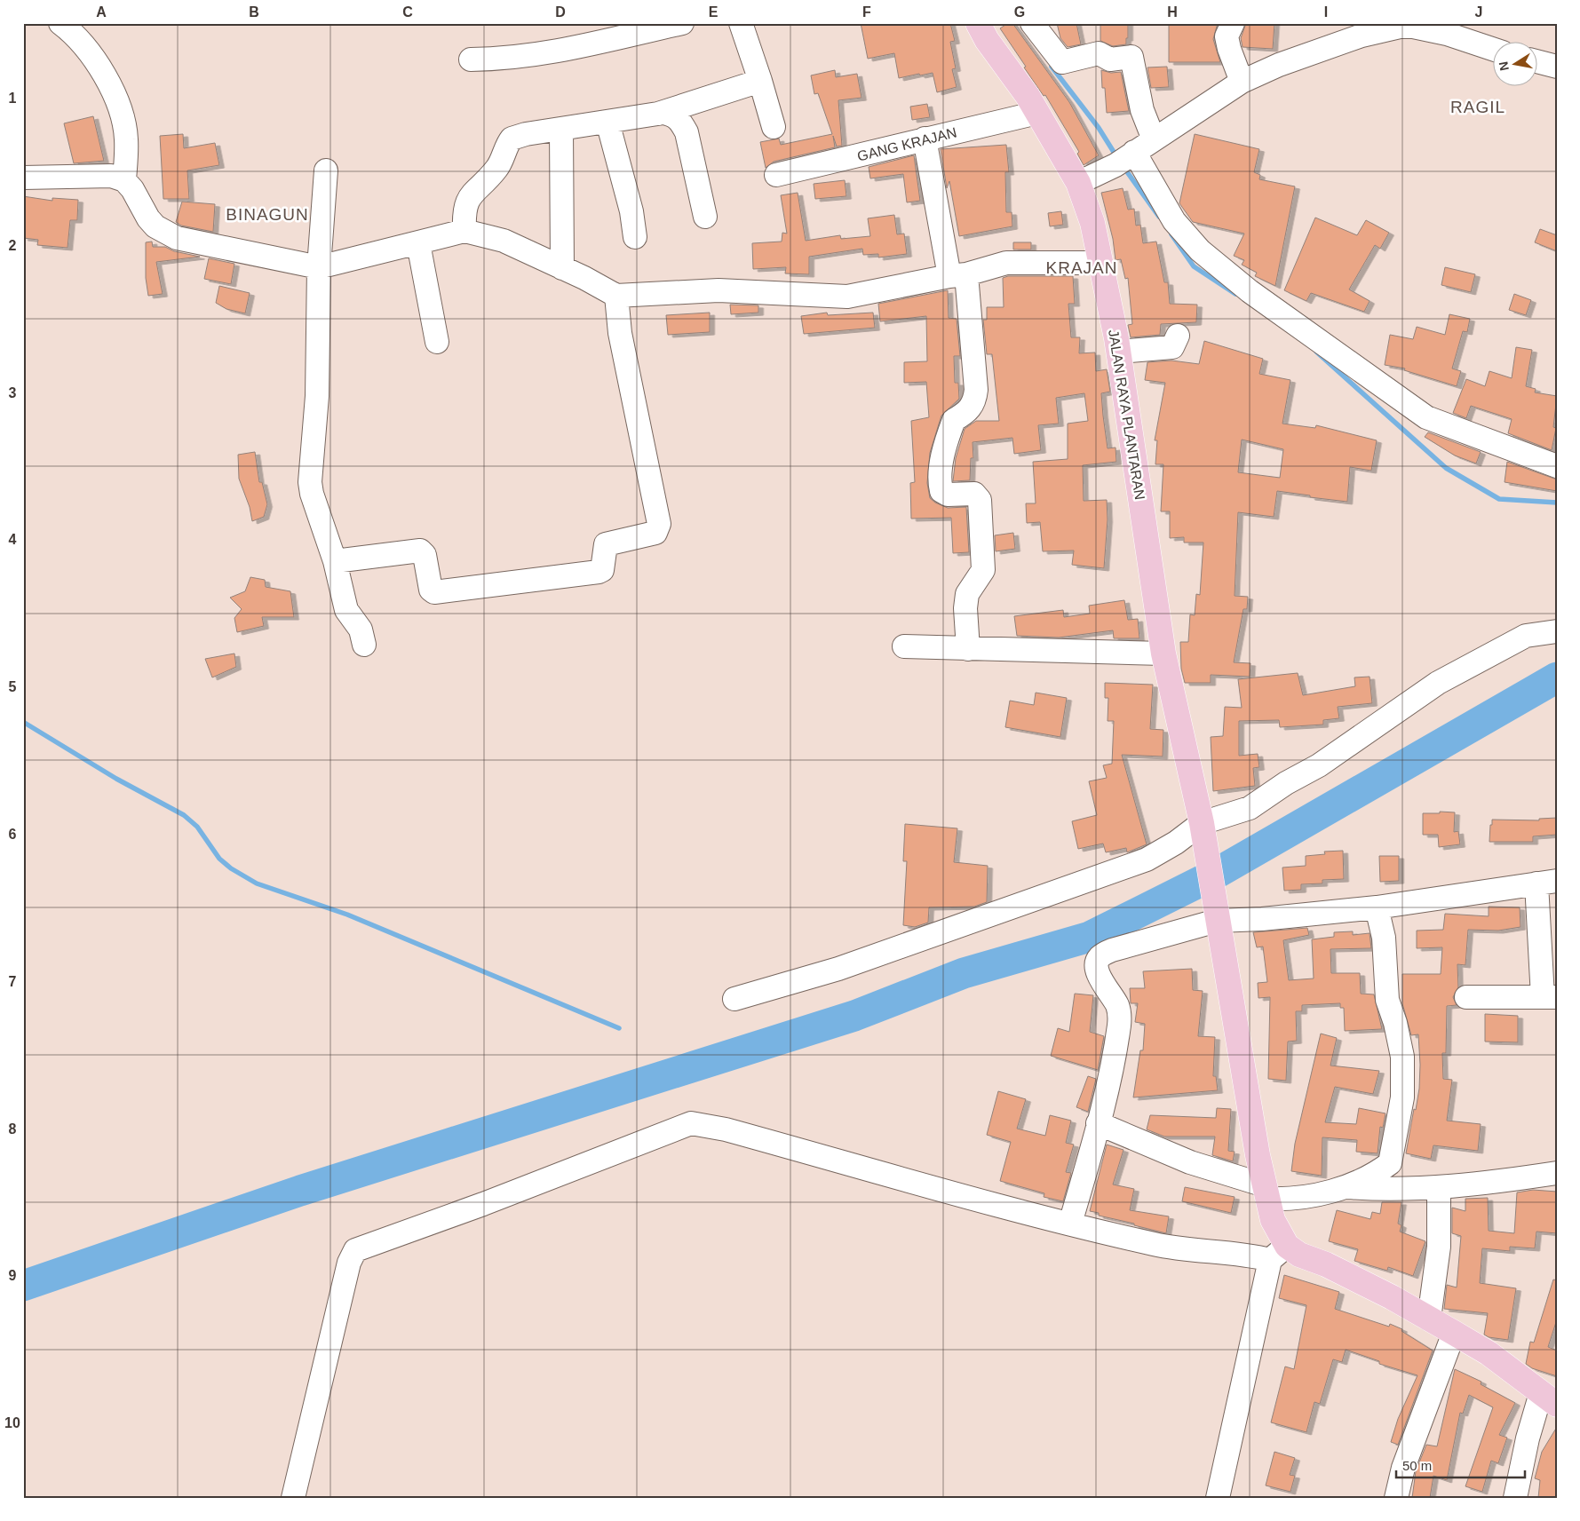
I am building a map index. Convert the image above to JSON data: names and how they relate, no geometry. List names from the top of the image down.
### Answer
{
  "streets": {
    "main road": ["JALAN RAYA PLANTARAN"],
    "street": ["GANG KRAJAN"]
  },
  "crossings": [
    ["GANG KRAJAN", "JALAN RAYA PLANTARAN"]
  ],
  "districts": ["RAGIL", "BINAGUN", "KRAJAN"],
  "scale_bar": "50 m",
  "north": "left",
  "grid": {
    "columns": [
      "A",
      "B",
      "C",
      "D",
      "E",
      "F",
      "G",
      "H",
      "I",
      "J"
    ],
    "rows": [
      "1",
      "2",
      "3",
      "4",
      "5",
      "6",
      "7",
      "8",
      "9",
      "10"
    ]
  }
}
